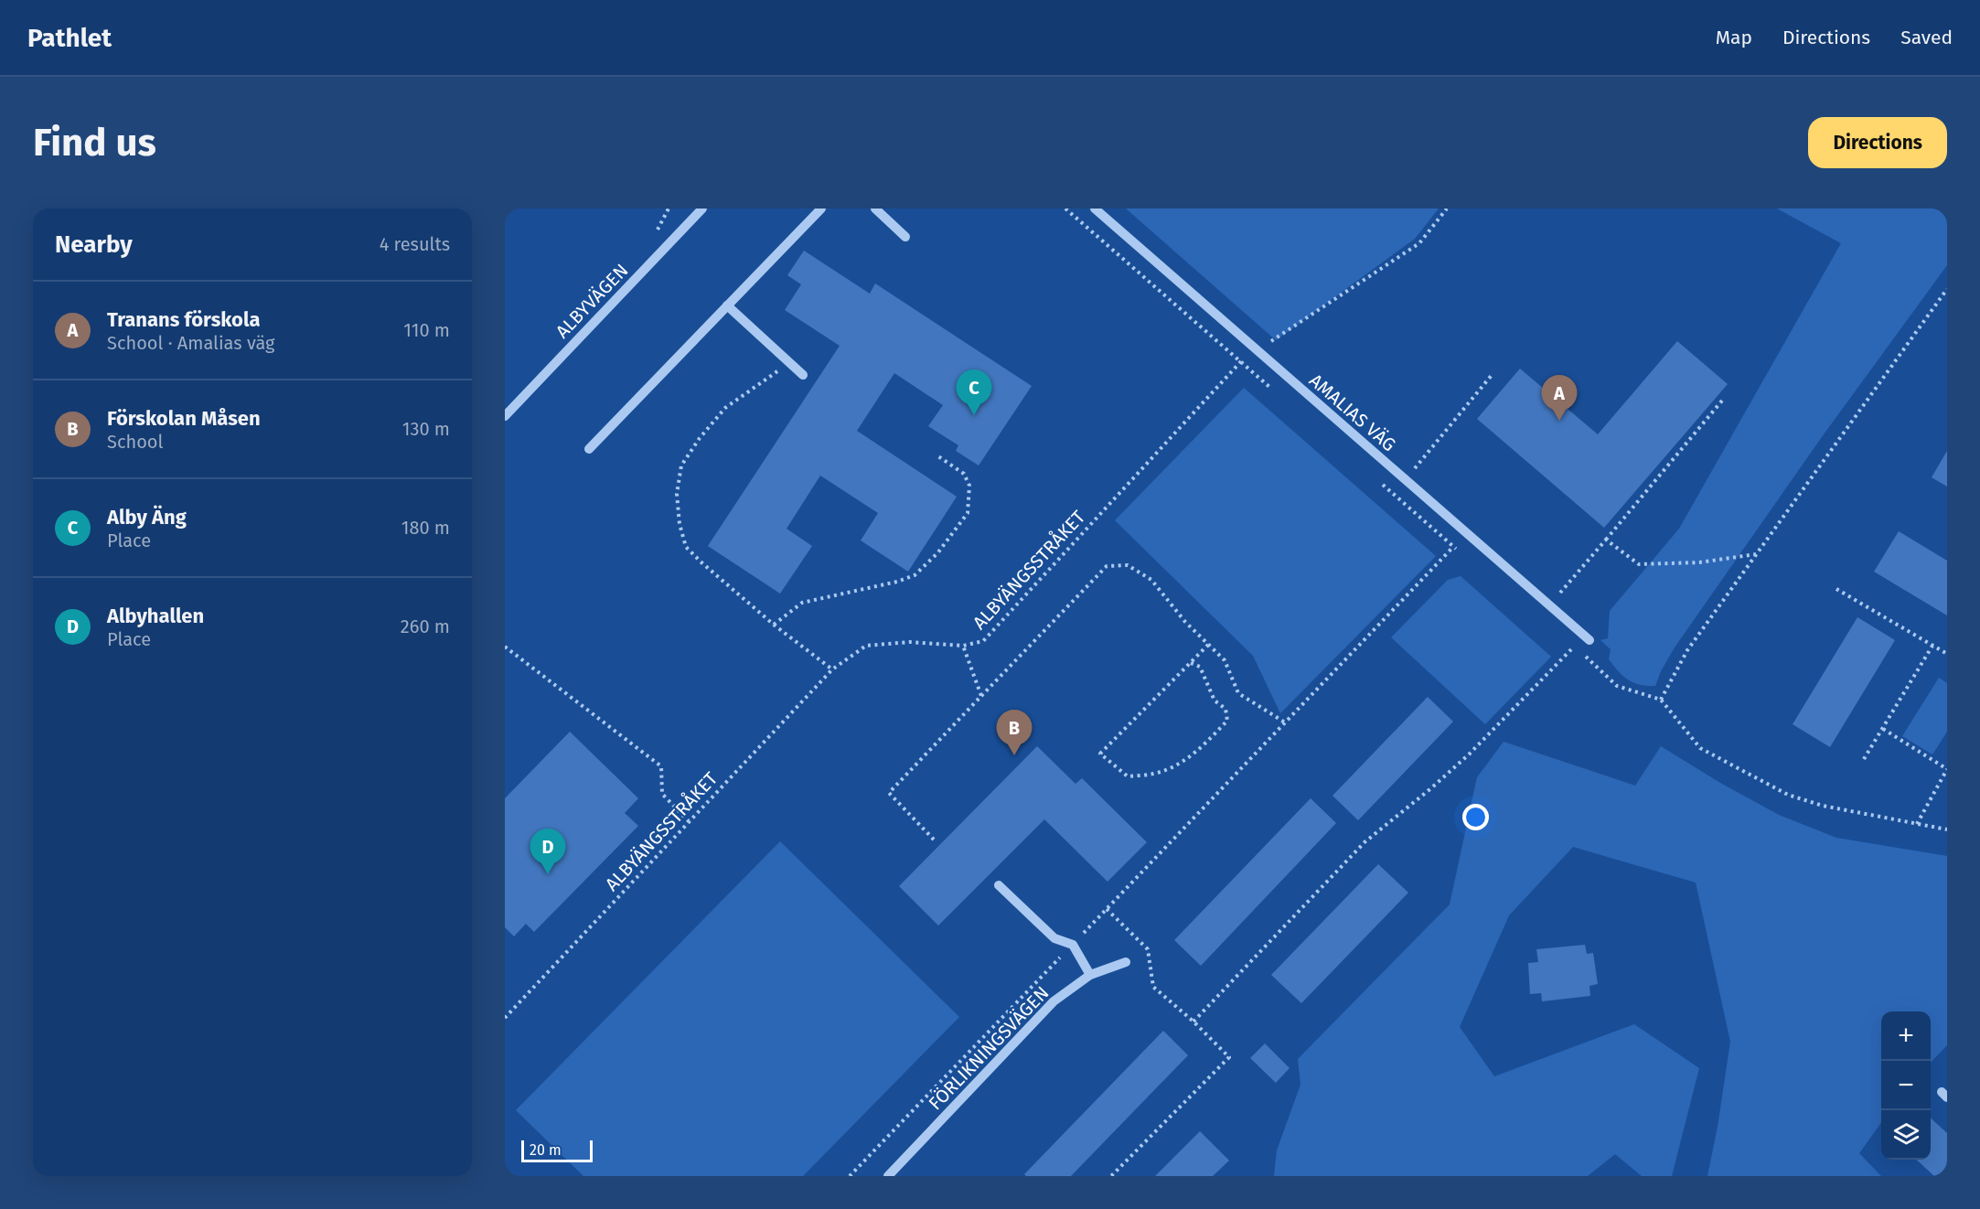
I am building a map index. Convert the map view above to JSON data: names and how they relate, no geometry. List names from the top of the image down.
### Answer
{
  "streets": {
    "street": ["ALBYVÄGEN", "AMALIAS VÄG", "FÖRLIKNINGSVÄGEN"],
    "path": ["ALBYÄNGSSTRÅKET"]
  },
  "crossings": [
    ["AMALIAS VÄG", "ALBYÄNGSSTRÅKET"]
  ],
  "scale_bar": "20 m",
  "page": {
    "header": "Pathlet",
    "nav": ["Map", "Directions", "Saved"],
    "buttons": "Directions",
    "title": "Find us",
    "heading": ["Nearby", "4 results"],
    "list": [
      {
        "mark": "A",
        "name": "Tranans förskola",
        "note": "School · Amalias väg",
        "value": "110 m"
      },
      {
        "mark": "B",
        "name": "Förskolan Måsen",
        "note": "School",
        "value": "130 m"
      },
      {
        "mark": "C",
        "name": "Alby Äng",
        "note": "Place",
        "value": "180 m"
      },
      {
        "mark": "D",
        "name": "Albyhallen",
        "note": "Place",
        "value": "260 m"
      }
    ],
    "pins": [
      "C",
      "A",
      "B",
      "D"
    ],
    "map_buttons": ["+", "−"],
    "scale": "20 m"
  }
}
